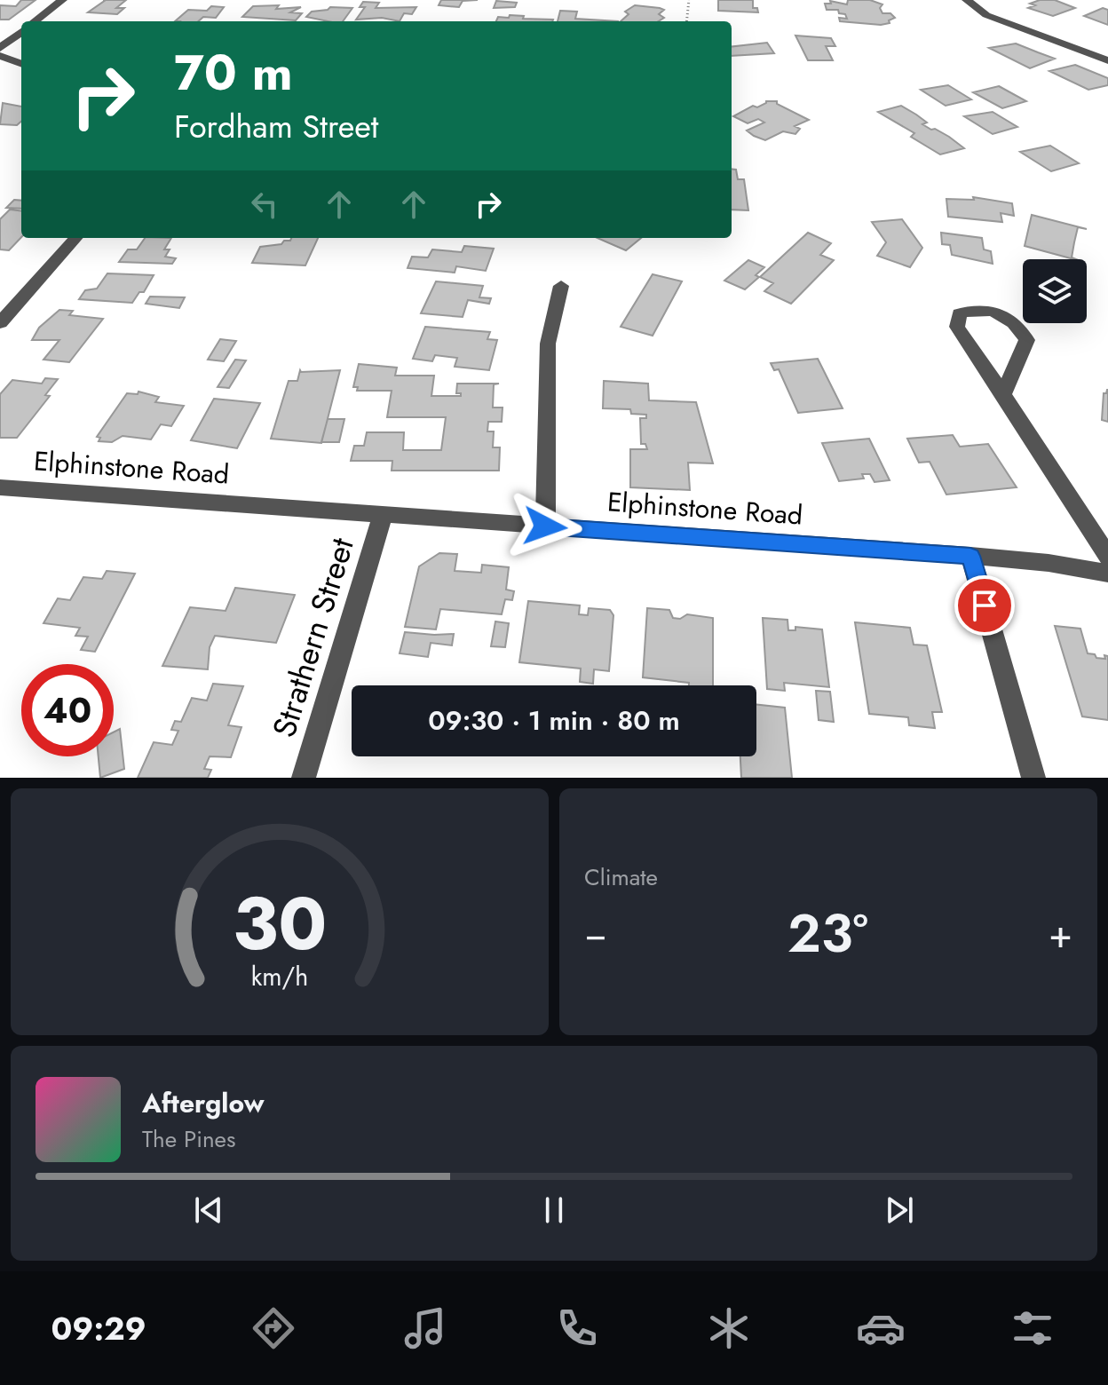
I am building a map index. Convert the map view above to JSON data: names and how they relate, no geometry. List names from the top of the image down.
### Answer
{
  "streets": {
    "street": ["Elphinstone Road", "Strathern Street"]
  },
  "crossings": [
    ["Elphinstone Road", "Strathern Street"]
  ],
  "page": {
    "turn": ["70 m", "Fordham Street"],
    "limit": "40",
    "trip": "09:30 · 1 min · 80 m",
    "tile": "Climate",
    "heat": ["−", "23°", "+"],
    "song": ["Afterglow", "The Pines"],
    "tabs": "09:29",
    "gauge": ["30", "km/h"]
  }
}
